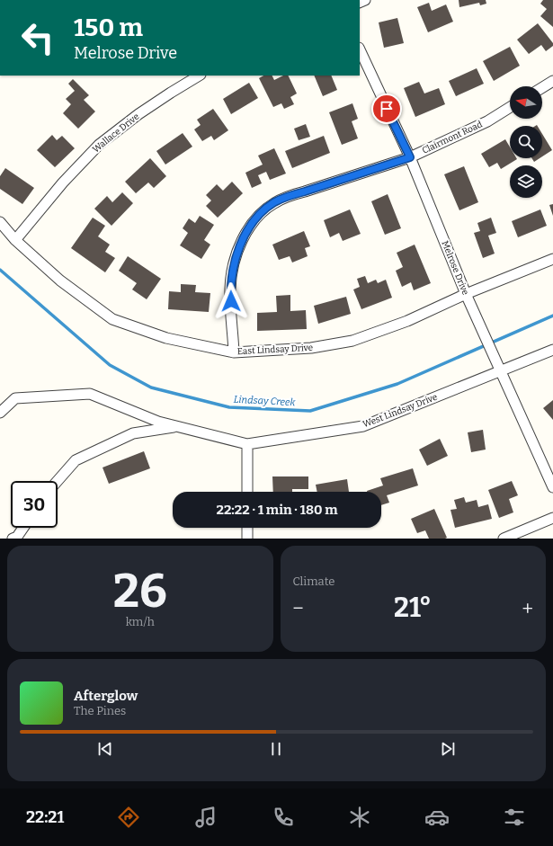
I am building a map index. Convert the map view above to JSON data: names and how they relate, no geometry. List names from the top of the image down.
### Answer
{
  "streets": {
    "street": [
      "Wallace Drive",
      "Clairmont Road",
      "Melrose Drive",
      "East Lindsay Drive",
      "West Lindsay Drive"
    ]
  },
  "crossings": [
    ["Wallace Drive", "East Lindsay Drive"],
    ["Clairmont Road", "Melrose Drive"],
    ["Clairmont Road", "East Lindsay Drive"],
    ["Melrose Drive", "East Lindsay Drive"],
    ["Melrose Drive", "West Lindsay Drive"]
  ],
  "water": ["Lindsay Creek"],
  "north": "left",
  "page": {
    "turn": ["150 m", "Melrose Drive"],
    "limit": "30",
    "trip": "22:22 · 1 min · 180 m",
    "tile": [
      ["26", "km/h"],
      "Climate"
    ],
    "heat": ["−", "21°", "+"],
    "song": ["Afterglow", "The Pines"],
    "tabs": "22:21"
  }
}
